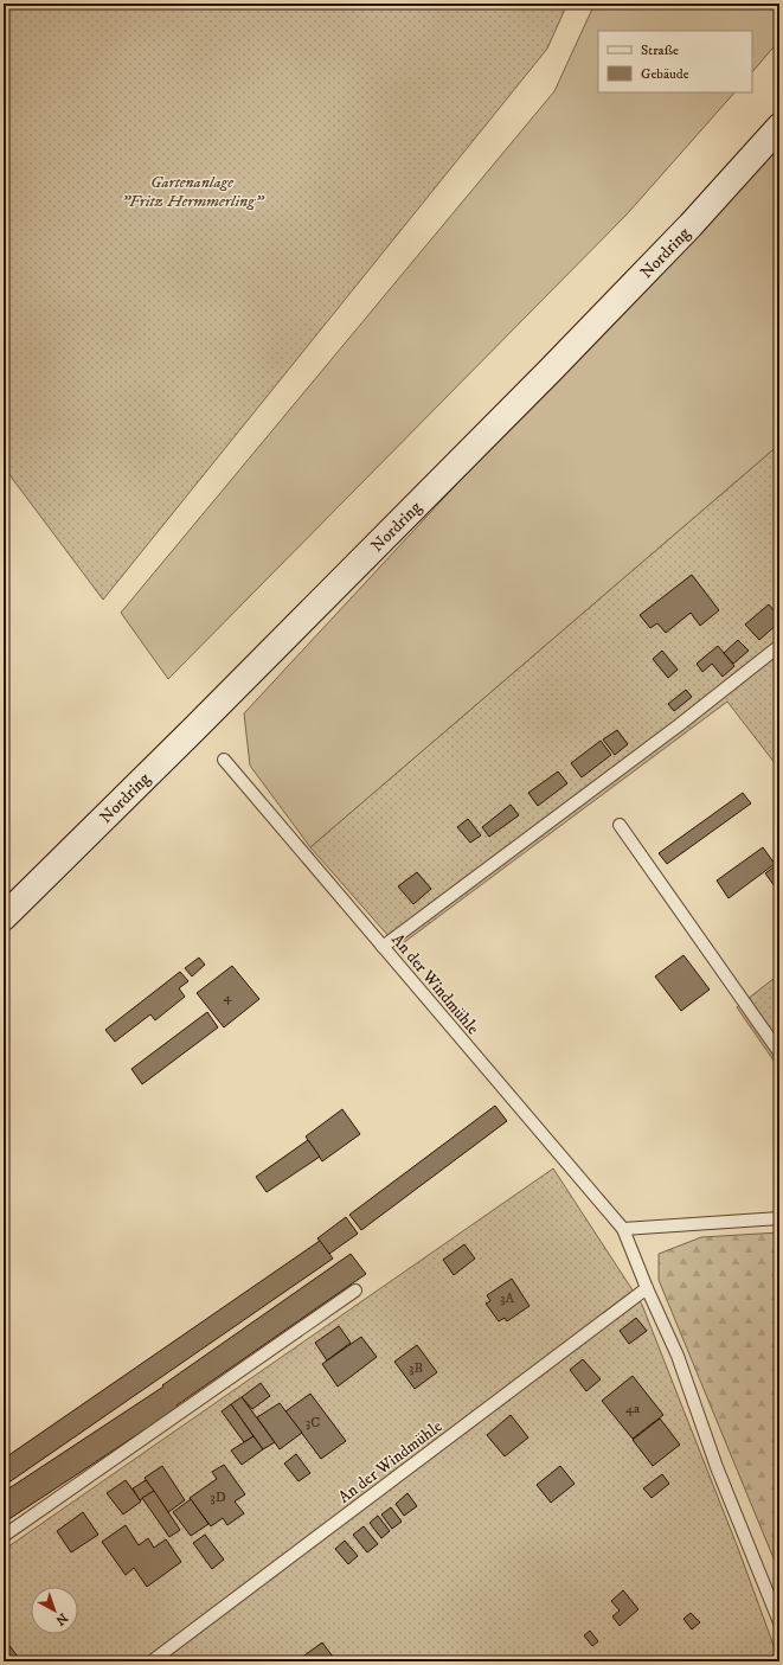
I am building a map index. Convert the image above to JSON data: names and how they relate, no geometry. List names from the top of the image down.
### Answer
{
  "streets": {
    "main road": ["Nordring"],
    "lane": ["An der Windmühle"]
  },
  "parks": ["Gartenanlage \"Fritz Hermmerling\""],
  "house_numbers": [
    "4",
    "3A",
    "3B",
    "4a",
    "3C",
    "3D"
  ],
  "legend": ["Straße", "Gebäude"],
  "north": "bottom right"
}
